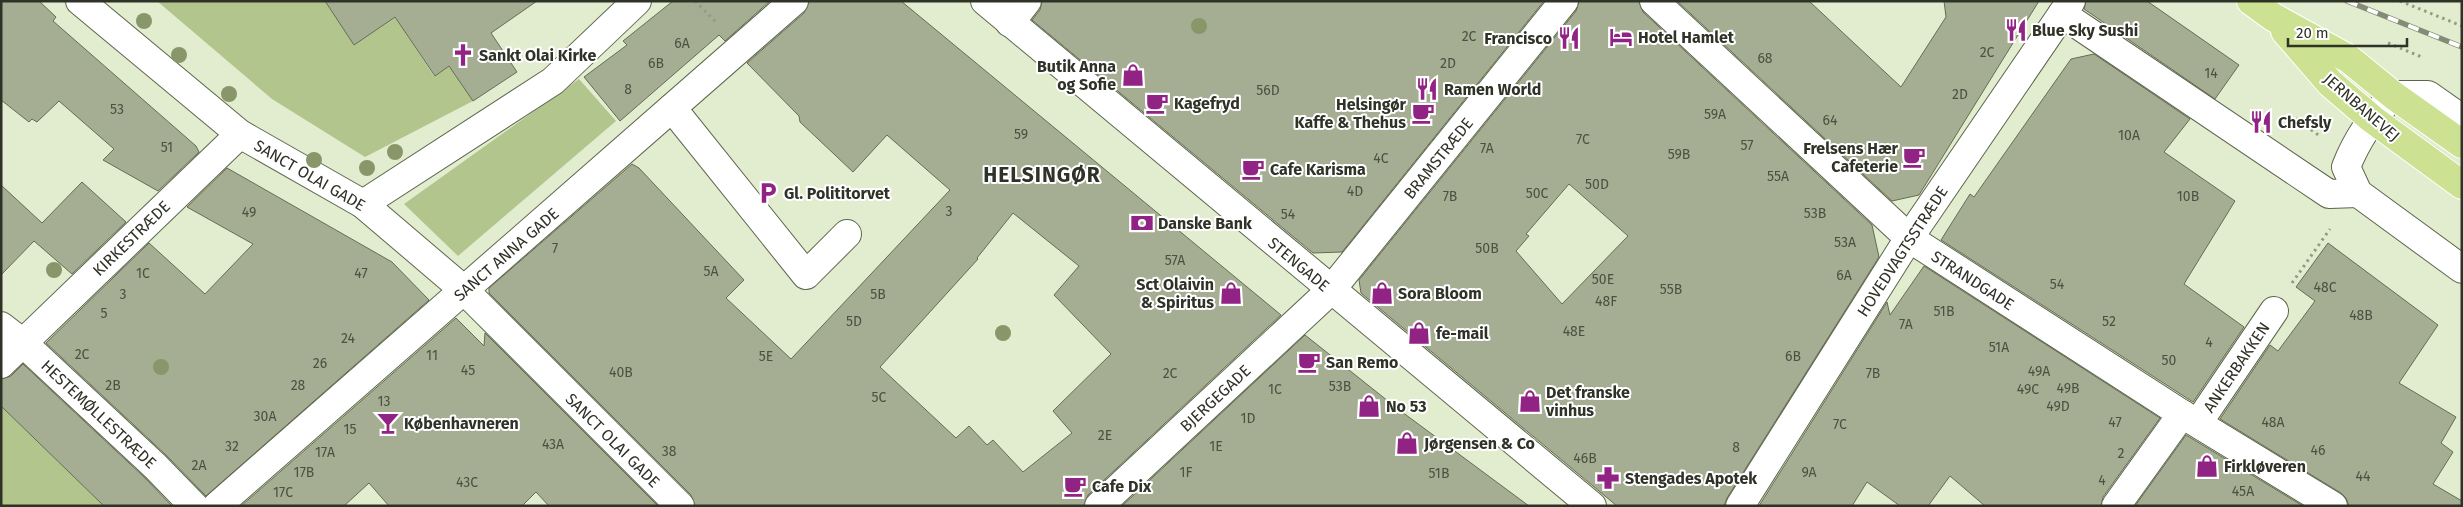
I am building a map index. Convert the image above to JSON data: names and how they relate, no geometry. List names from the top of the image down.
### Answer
{
  "streets": {
    "main road": ["JERNBANEVEJ"],
    "street": [
      "BRAMSTRÆDE",
      "SANCT OLAI GADE",
      "KIRKESTRÆDE",
      "HOVEDVAGTSSTRÆDE",
      "SANCT ANNA GADE",
      "STENGADE",
      "STRANDGADE",
      "ANKERBAKKEN",
      "BJERGEGADE",
      "HESTEMØLLESTRÆDE"
    ]
  },
  "crossings": [
    ["BRAMSTRÆDE", "STENGADE"],
    ["BRAMSTRÆDE", "BJERGEGADE"],
    ["SANCT OLAI GADE", "KIRKESTRÆDE"],
    ["SANCT OLAI GADE", "SANCT ANNA GADE"],
    ["KIRKESTRÆDE", "HESTEMØLLESTRÆDE"],
    ["HOVEDVAGTSSTRÆDE", "STRANDGADE"],
    ["STENGADE", "BJERGEGADE"],
    ["STRANDGADE", "ANKERBAKKEN"]
  ],
  "districts": ["HELSINGØR"],
  "places": {
    "restaurant": [
      "Blue Sky Sushi",
      "Francisco",
      "Ramen World",
      "Chefsly"
    ],
    "hotel": ["Hotel Hamlet"],
    "church": ["Sankt Olai Kirke"],
    "shop": [
      "Butik Anna og Sofie",
      "Sct Olaivin & Spiritus",
      "Sora Bloom",
      "fe-mail",
      "Det franske vinhus",
      "No 53",
      "Jørgensen & Co",
      "Firkløveren"
    ],
    "cafe": [
      "Kagefryd",
      "Helsingør Kaffe & Thehus",
      "Frelsens Hær Cafeterie",
      "Cafe Karisma",
      "San Remo",
      "Cafe Dix"
    ],
    "parking": ["Gl. Polititorvet"],
    "bank": ["Danske Bank"],
    "bar": ["Københavneren"],
    "pharmacy": ["Stengades Apotek"]
  },
  "house_numbers": [
    "2C",
    "6A",
    "2C",
    "68",
    "6B",
    "2D",
    "14",
    "8",
    "56D",
    "2D",
    "53",
    "59A",
    "64",
    "59",
    "10A",
    "7C",
    "57",
    "51",
    "7A",
    "59B",
    "4C",
    "55A",
    "50D",
    "4D",
    "50C",
    "7B",
    "10B",
    "3",
    "49",
    "53B",
    "54",
    "53A",
    "7",
    "50B",
    "57A",
    "5A",
    "1C",
    "47",
    "6A",
    "50E",
    "54",
    "48C",
    "55B",
    "3",
    "5B",
    "48F",
    "51B",
    "5",
    "48B",
    "5D",
    "52",
    "7A",
    "48E",
    "24",
    "4",
    "51A",
    "2C",
    "11",
    "5E",
    "6B",
    "50",
    "26",
    "45",
    "49A",
    "40B",
    "2C",
    "7B",
    "2B",
    "28",
    "53B",
    "49B",
    "1C",
    "49C",
    "5C",
    "13",
    "49D",
    "30A",
    "1D",
    "47",
    "48A",
    "7C",
    "15",
    "2E",
    "43A",
    "32",
    "1E",
    "8",
    "46",
    "38",
    "17A",
    "2",
    "46B",
    "2A",
    "17B",
    "1F",
    "9A",
    "51B",
    "44",
    "4",
    "43C",
    "45A",
    "17C"
  ],
  "scale_bar": "20 m"
}
